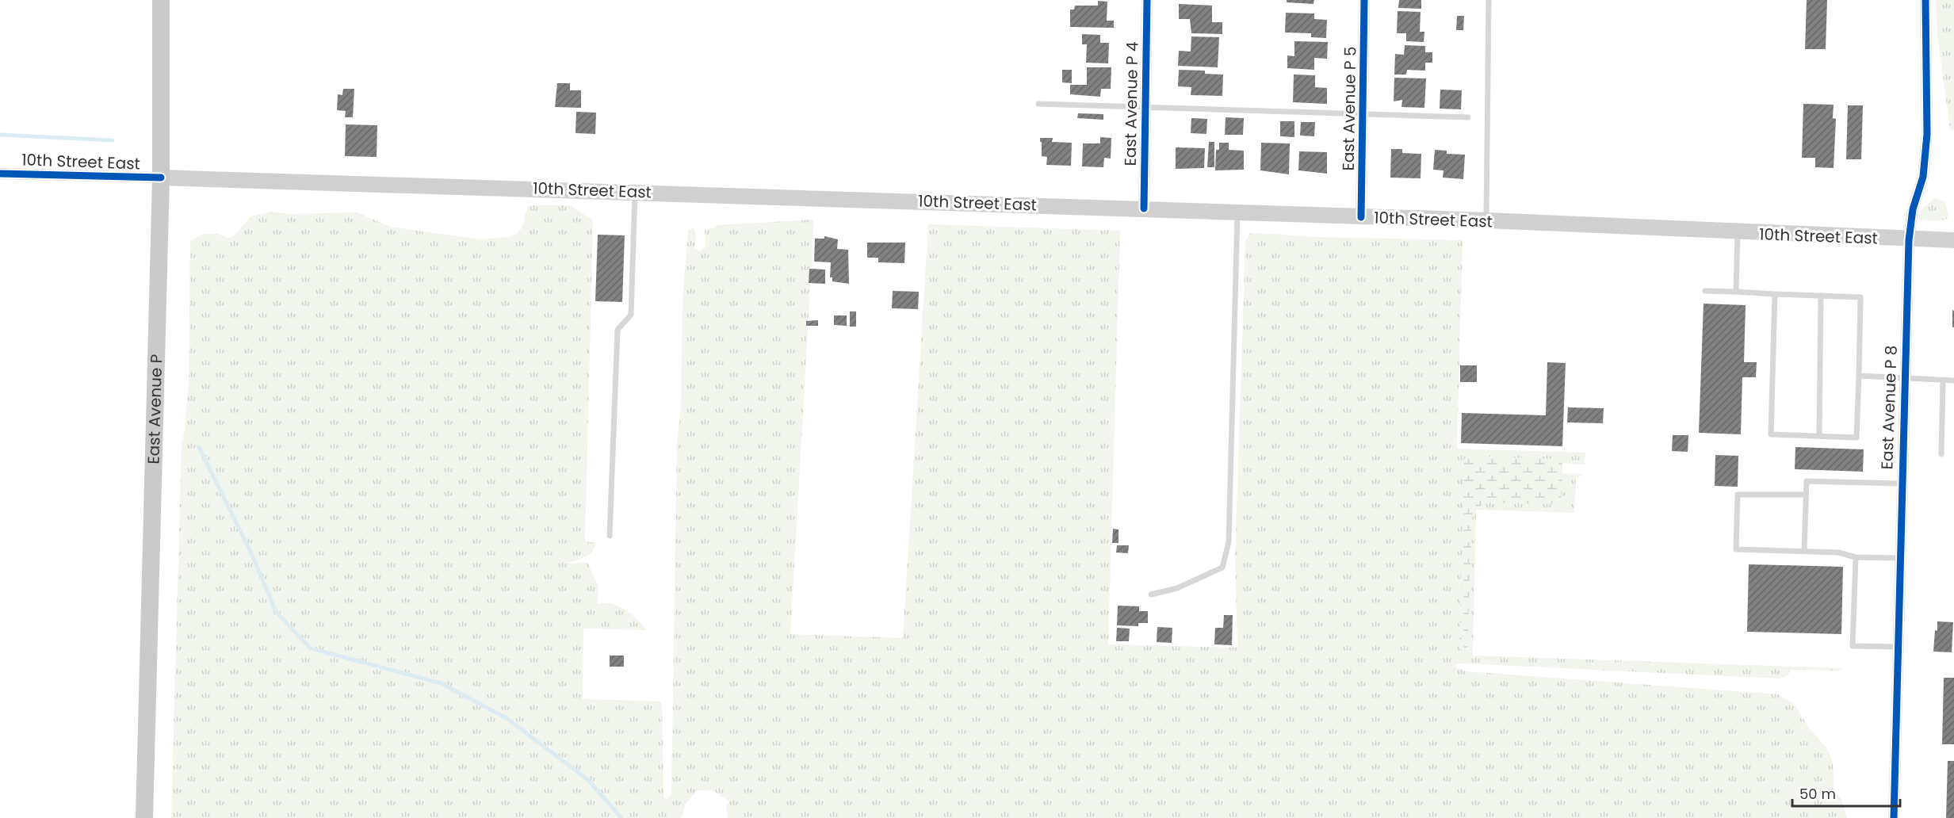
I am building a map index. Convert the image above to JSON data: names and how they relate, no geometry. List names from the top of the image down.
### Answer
{
  "streets": {
    "main road": ["10th Street East", "East Avenue P"],
    "street": ["East Avenue P 4", "East Avenue P 5", "East Avenue P 8"]
  },
  "crossings": [
    ["East Avenue P 4", "10th Street East"],
    ["East Avenue P 5", "10th Street East"],
    ["10th Street East", "East Avenue P 8"],
    ["10th Street East", "East Avenue P"]
  ],
  "scale_bar": "50 m"
}
